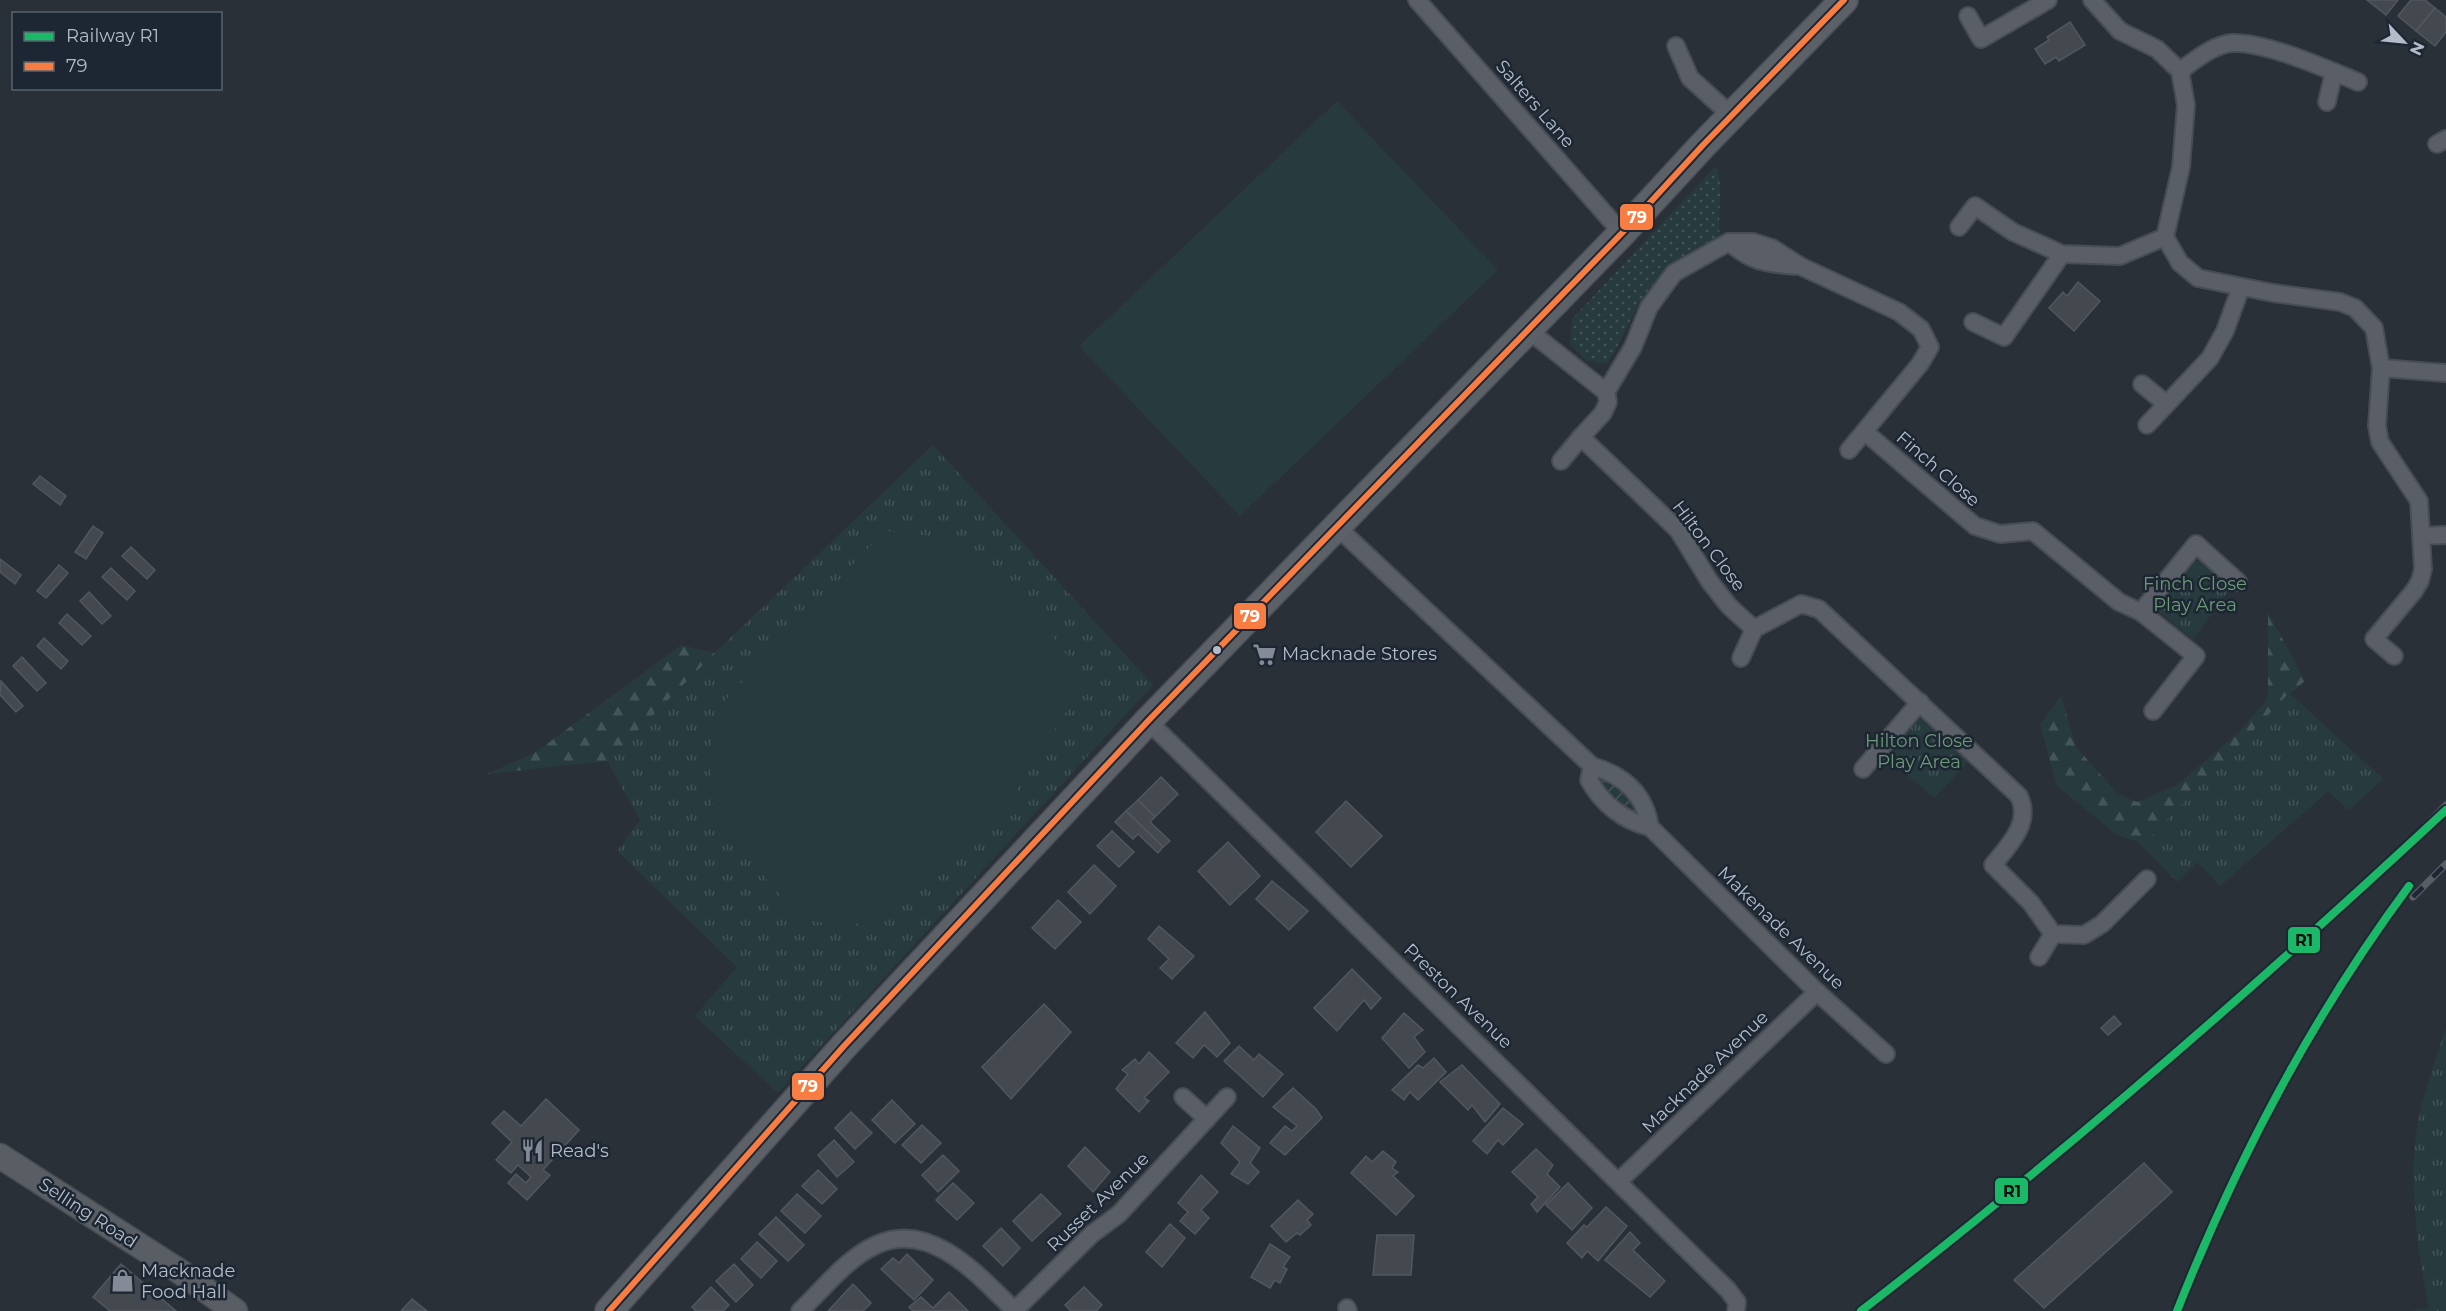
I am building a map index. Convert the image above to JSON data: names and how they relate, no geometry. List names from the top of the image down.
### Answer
{
  "streets": {
    "street": [
      "Salters Lane",
      "Finch Close",
      "Hilton Close",
      "Makenade Avenue",
      "Preston Avenue",
      "Macknade Avenue",
      "Russet Avenue",
      "Selling Road"
    ]
  },
  "crossings": [
    ["Makenade Avenue", "Macknade Avenue"],
    ["Preston Avenue", "Macknade Avenue"]
  ],
  "parks": ["Finch Close Play Area", "Hilton Close Play Area"],
  "places": {
    "supermarket": ["Macknade Stores"],
    "restaurant": ["Read's"],
    "shop": ["Macknade Food Hall"]
  },
  "lines": ["transit line 79", "rail line R1"],
  "legend": ["Railway R1", "79"],
  "north": "bottom right"
}
